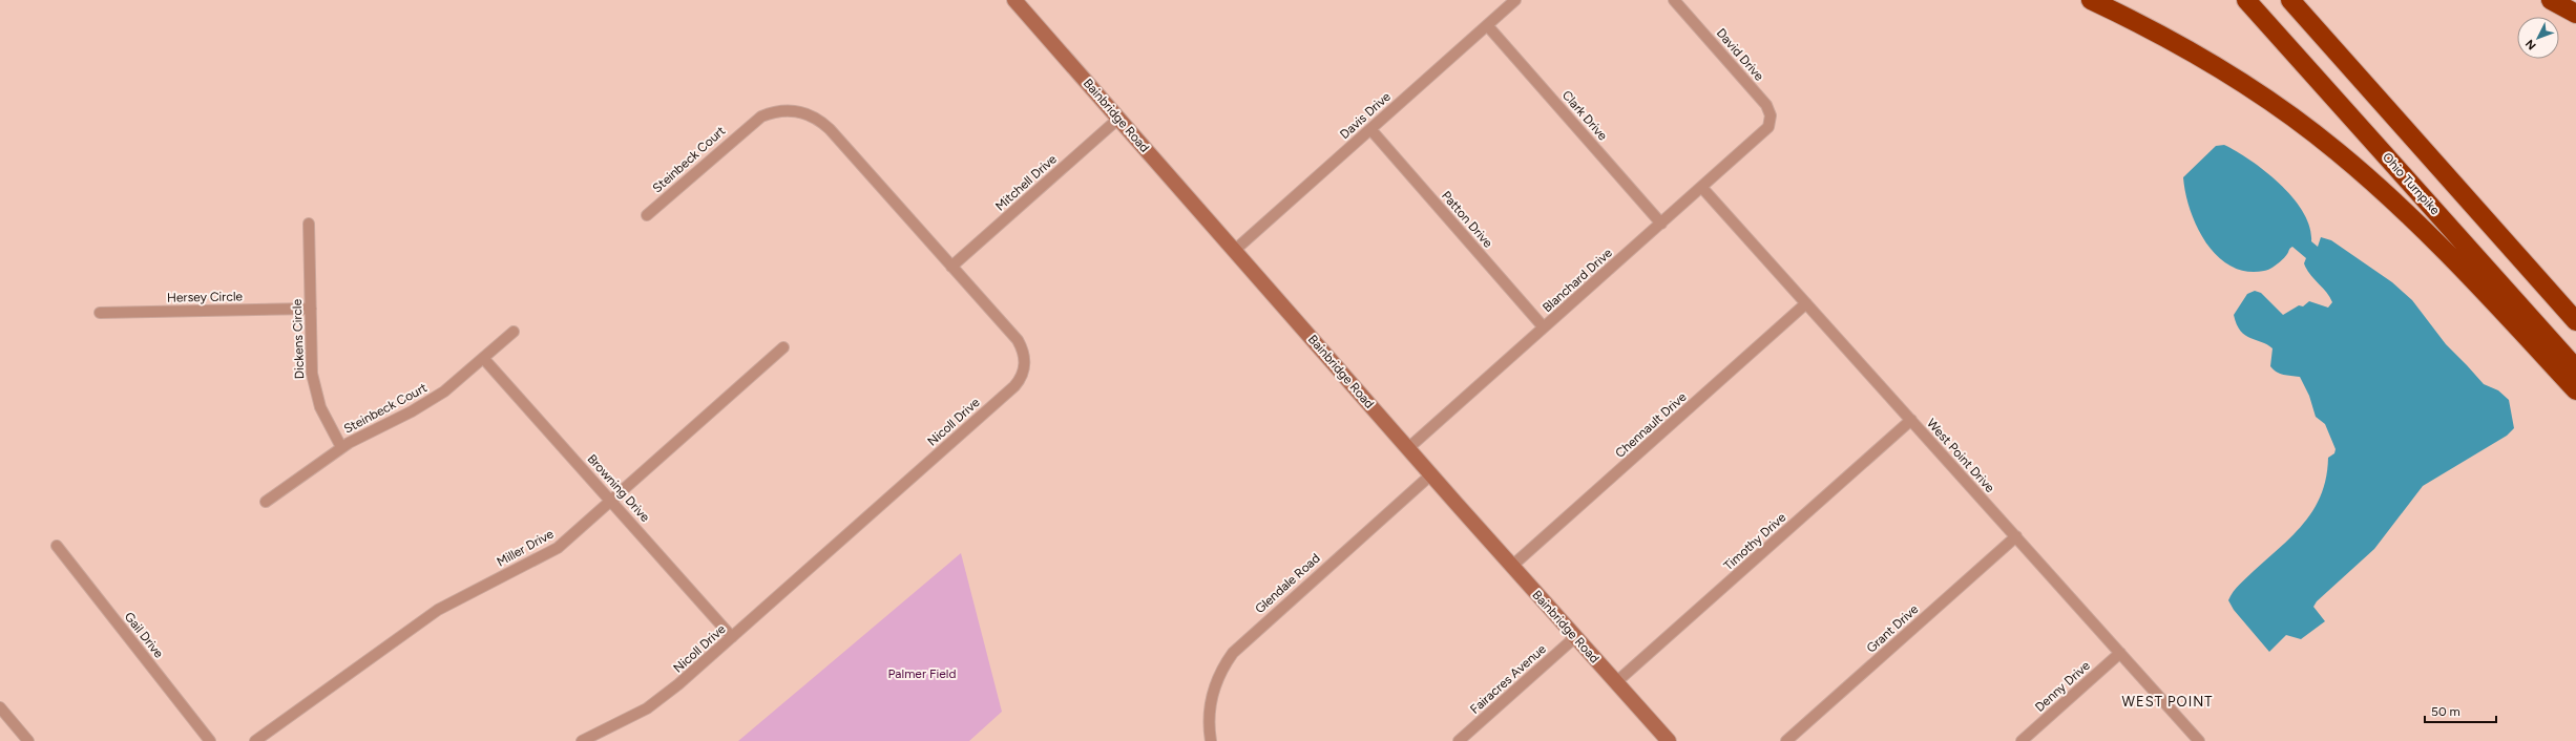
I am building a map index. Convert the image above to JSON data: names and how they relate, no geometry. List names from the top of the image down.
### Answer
{
  "streets": {
    "highway": ["Ohio Turnpike"],
    "street": [
      "David Drive",
      "Bainbridge Road",
      "Davis Drive",
      "Clark Drive",
      "Steinbeck Court",
      "Mitchell Drive",
      "Patton Drive",
      "Blanchard Drive",
      "Hersey Circle",
      "Dickens Circle",
      "Nicoll Drive",
      "Chennault Drive",
      "West Point Drive",
      "Browning Drive",
      "Timothy Drive",
      "Miller Drive",
      "Glendale Road",
      "Grant Drive",
      "Gail Drive",
      "Fairacres Avenue",
      "Denny Drive"
    ]
  },
  "crossings": [
    ["David Drive", "Blanchard Drive"],
    ["Bainbridge Road", "Davis Drive"],
    ["Bainbridge Road", "Mitchell Drive"],
    ["Bainbridge Road", "Blanchard Drive"],
    ["Bainbridge Road", "Chennault Drive"],
    ["Bainbridge Road", "Timothy Drive"],
    ["Bainbridge Road", "Glendale Road"],
    ["Bainbridge Road", "Fairacres Avenue"],
    ["Davis Drive", "Clark Drive"],
    ["Davis Drive", "Patton Drive"],
    ["Clark Drive", "Blanchard Drive"],
    ["Steinbeck Court", "Dickens Circle"],
    ["Steinbeck Court", "Nicoll Drive"],
    ["Steinbeck Court", "Browning Drive"],
    ["Mitchell Drive", "Nicoll Drive"],
    ["Patton Drive", "Blanchard Drive"],
    ["Blanchard Drive", "West Point Drive"],
    ["Hersey Circle", "Dickens Circle"],
    ["Nicoll Drive", "Browning Drive"],
    ["Chennault Drive", "West Point Drive"],
    ["West Point Drive", "Timothy Drive"],
    ["West Point Drive", "Grant Drive"],
    ["West Point Drive", "Denny Drive"],
    ["Browning Drive", "Miller Drive"]
  ],
  "districts": ["WEST POINT"],
  "parks": ["Palmer Field"],
  "scale_bar": "50 m",
  "north": "bottom left"
}
